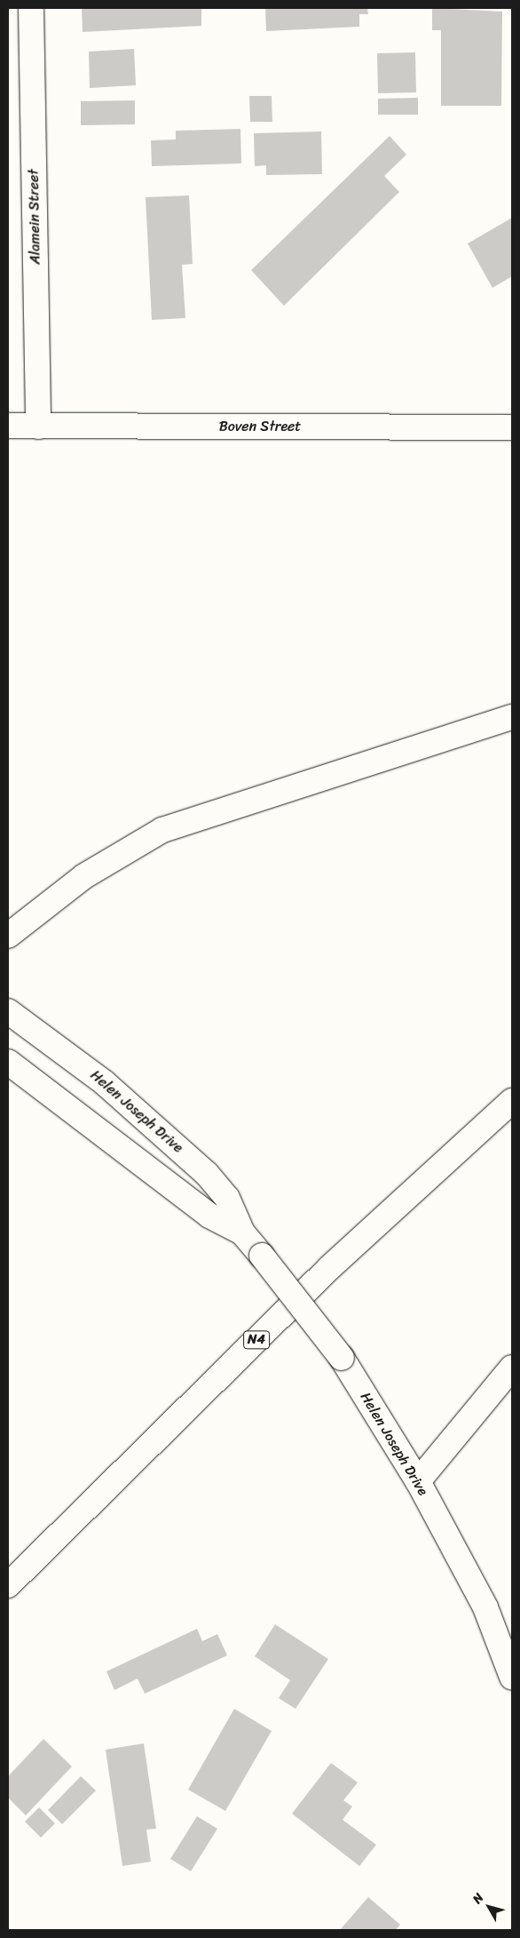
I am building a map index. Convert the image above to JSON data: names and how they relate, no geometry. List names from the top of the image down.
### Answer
{
  "streets": {
    "main road": [
      "Alamein Street",
      "Boven Street",
      "Helen Joseph Drive",
      "N4"
    ]
  },
  "crossings": [
    ["Alamein Street", "Boven Street"]
  ],
  "north": "top left"
}
